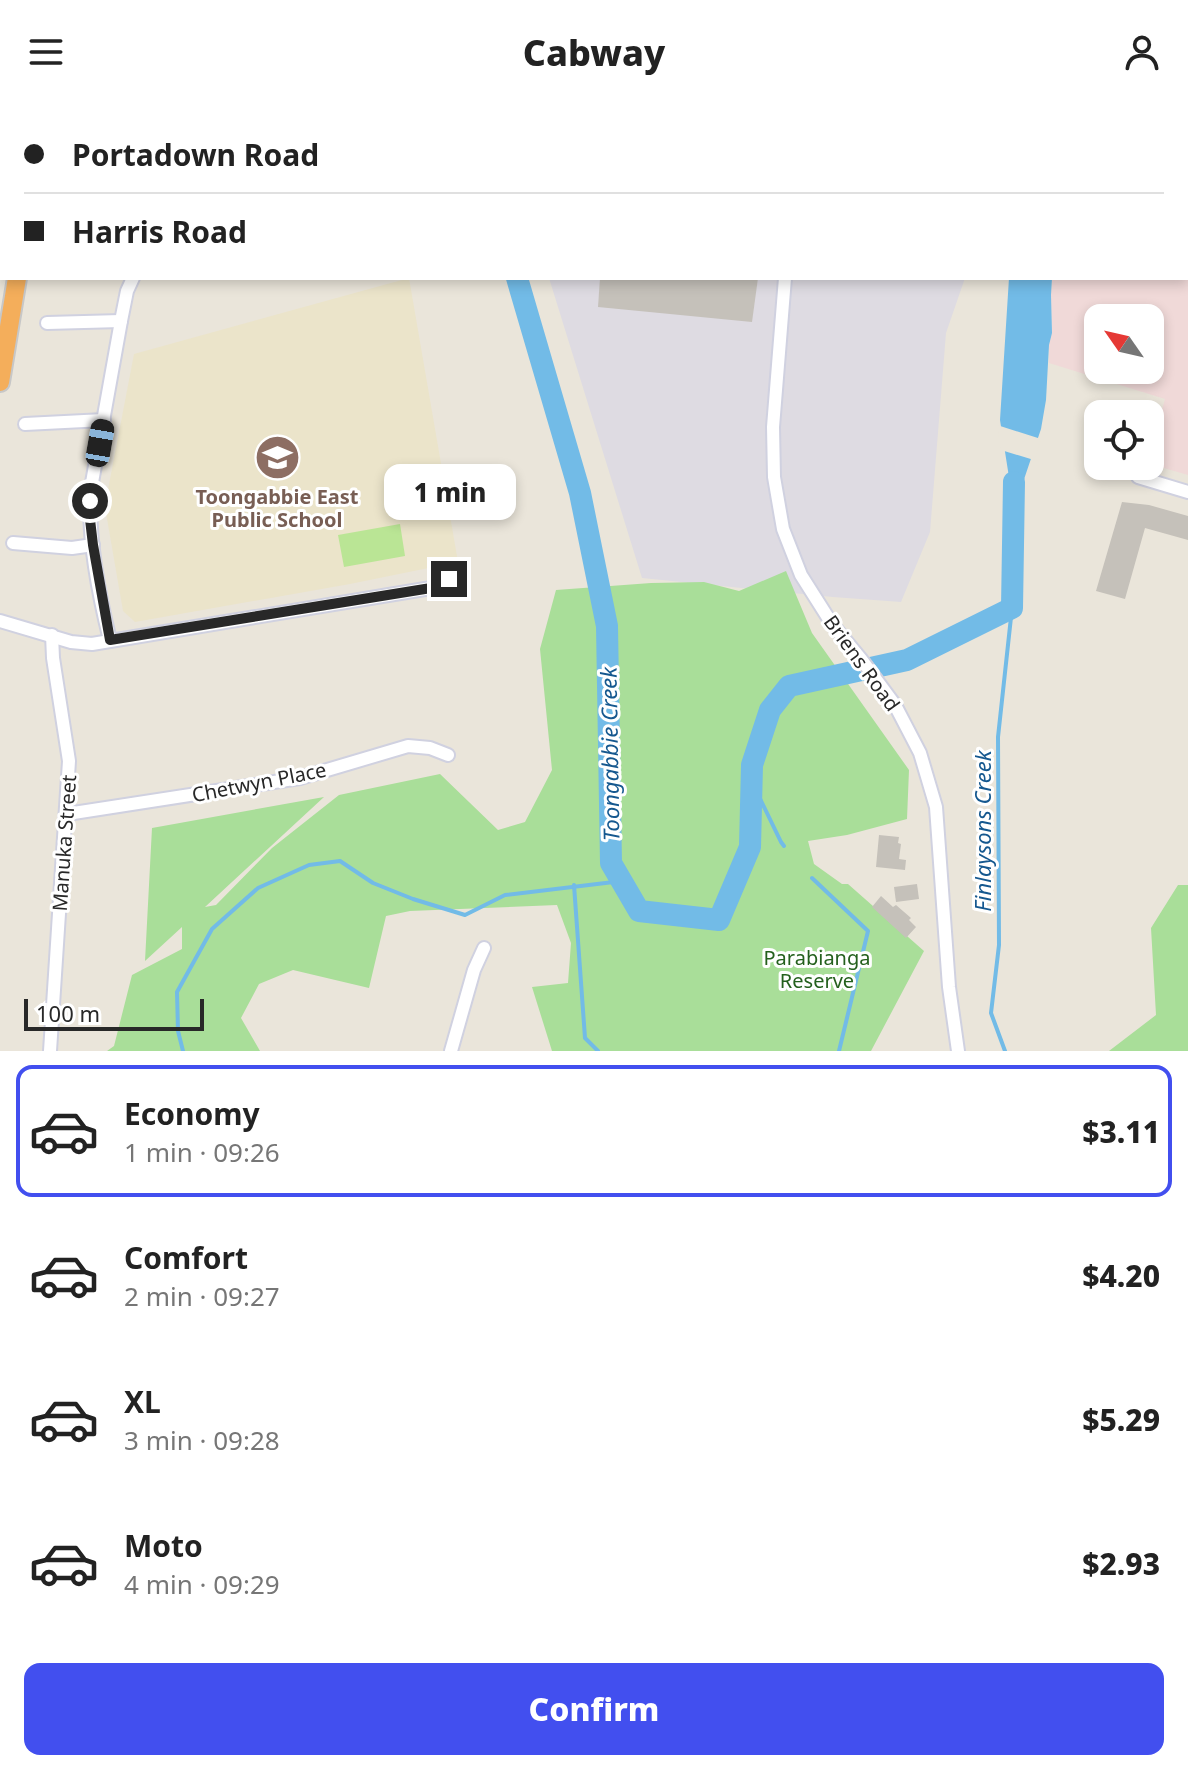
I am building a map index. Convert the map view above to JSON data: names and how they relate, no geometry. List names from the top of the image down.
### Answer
{
  "streets": {
    "street": ["Briens Road", "Chetwyn Place", "Manuka Street"]
  },
  "crossings": [
    ["Chetwyn Place", "Manuka Street"]
  ],
  "water": ["Toongabbie Creek", "Finlaysons Creek"],
  "parks": ["Parabianga Reserve"],
  "places": {
    "school or university": ["Toongabbie East Public School"]
  },
  "scale_bar": "100 m",
  "north": "top left",
  "page": {
    "header": "Cabway",
    "banner": ["Portadown Road", "Harris Road"],
    "bubble": "1 min",
    "scale": "100 m",
    "list": [
      {
        "name": "Economy",
        "note": "1 min · 09:26",
        "value": "$3.11"
      },
      {
        "name": "Comfort",
        "note": "2 min · 09:27",
        "value": "$4.20"
      },
      {
        "name": "XL",
        "note": "3 min · 09:28",
        "value": "$5.29"
      },
      {
        "name": "Moto",
        "note": "4 min · 09:29",
        "value": "$2.93"
      }
    ],
    "buttons": "Confirm"
  }
}
